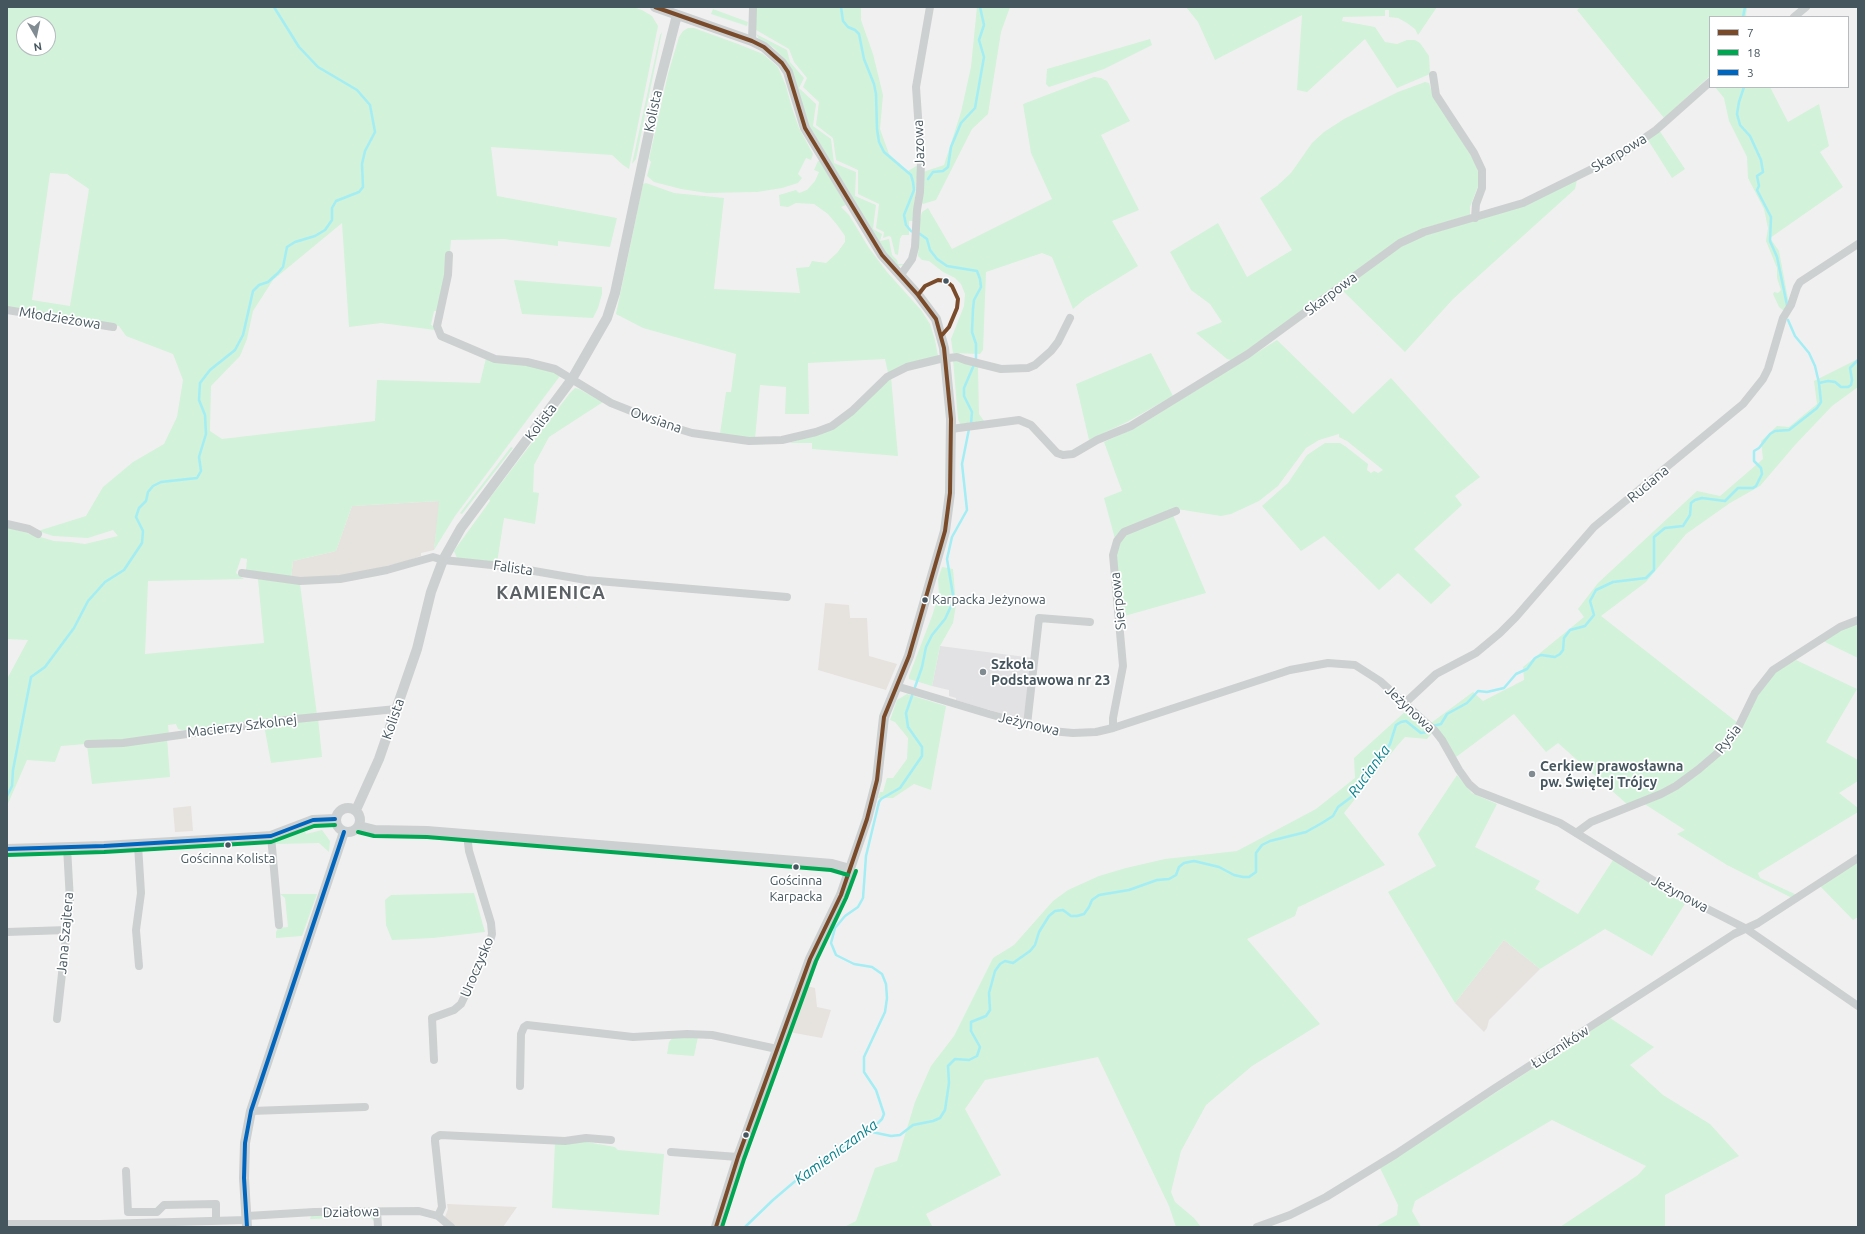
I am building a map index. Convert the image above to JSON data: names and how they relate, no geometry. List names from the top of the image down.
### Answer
{
  "streets": {
    "street": [
      "Kolista",
      "Jazowa",
      "Skarpowa",
      "Młodzieżowa",
      "Owsiana",
      "Ruciana",
      "Falista",
      "Sierpowa",
      "Jeżynowa",
      "Macierzy Szkolnej",
      "Rysia",
      "Jana Szajtera",
      "Uroczysko",
      "Łuczników",
      "Działowa"
    ]
  },
  "crossings": [
    ["Kolista", "Owsiana"],
    ["Kolista", "Falista"],
    ["Kolista", "Macierzy Szkolnej"],
    ["Ruciana", "Jeżynowa"],
    ["Sierpowa", "Jeżynowa"],
    ["Jeżynowa", "Rysia"],
    ["Jeżynowa", "Łuczników"]
  ],
  "districts": ["KAMIENICA"],
  "water": ["Rucianka", "Kamieniczanka"],
  "places": [
    "Karpacka Jeżynowa",
    "Szkoła Podstawowa nr 23",
    "Cerkiew prawosławna pw. Świętej Trójcy",
    "Gościnna Kolista",
    "Gościnna Karpacka"
  ],
  "lines": ["transit line 7", "transit line 3", "transit line 18"],
  "legend": ["7", "18", "3"],
  "north": "bottom"
}
